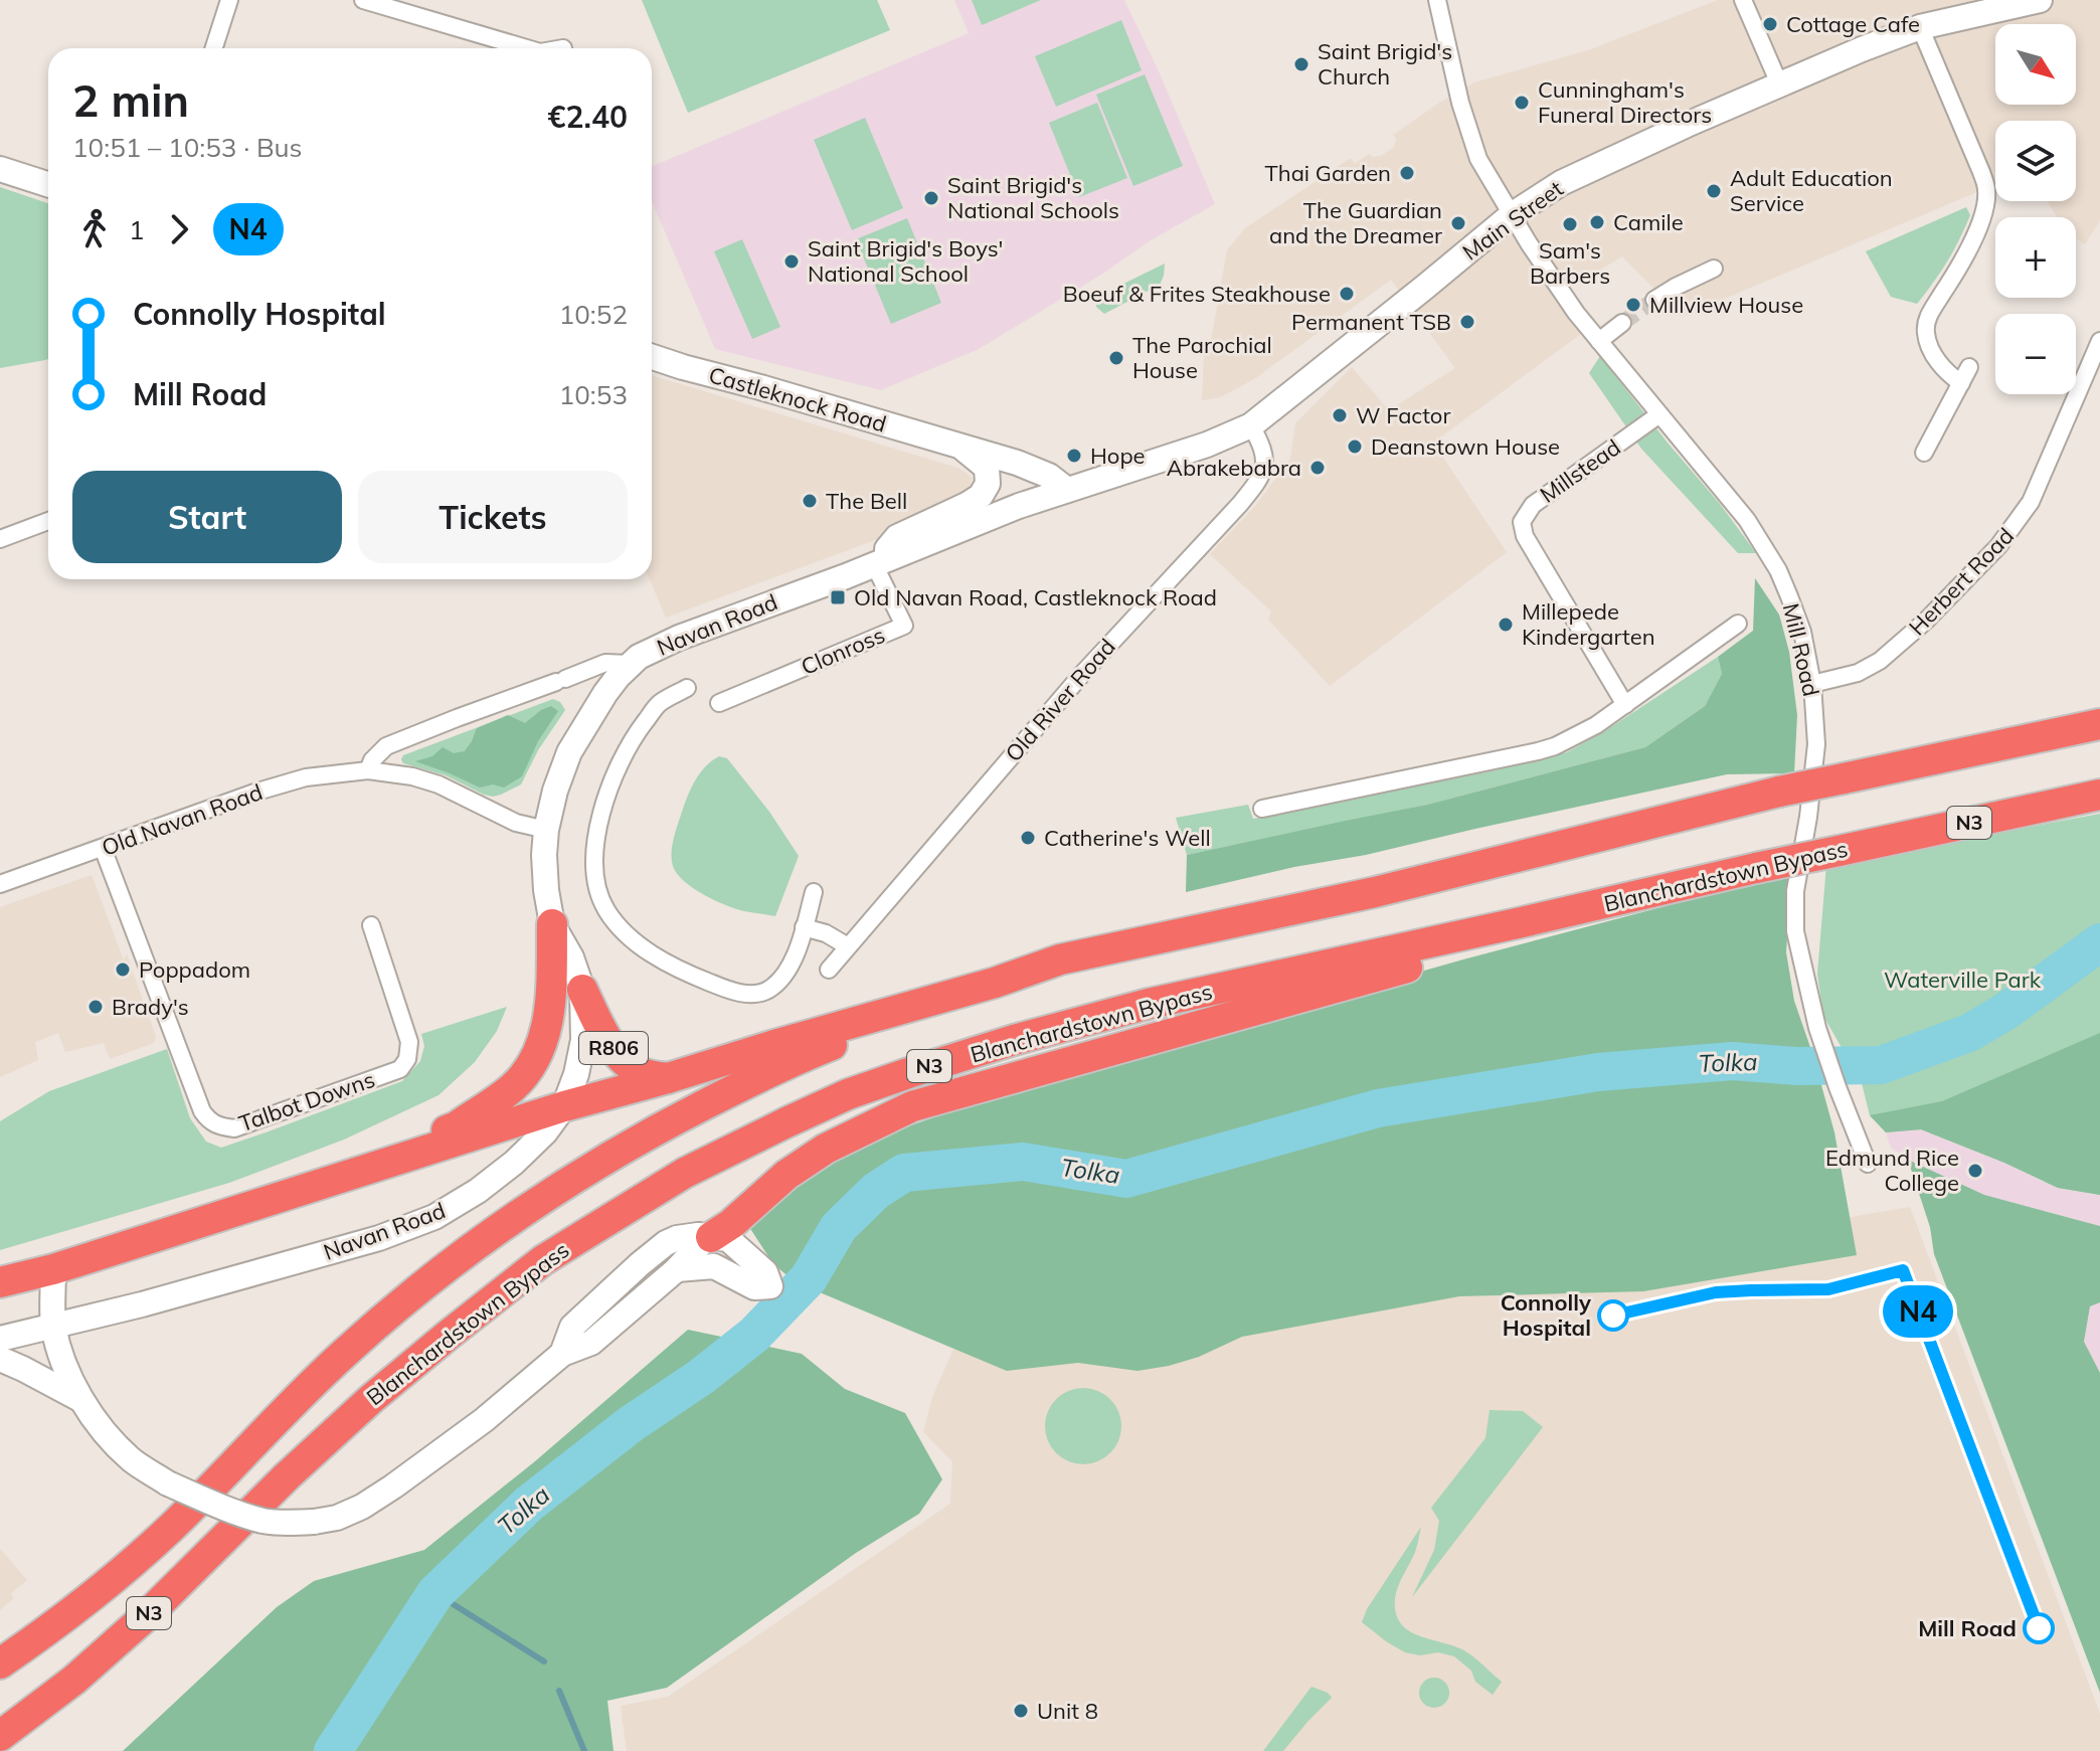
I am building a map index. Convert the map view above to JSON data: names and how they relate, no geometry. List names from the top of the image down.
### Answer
{
  "streets": {
    "highway": ["N3", "Blanchardstown Bypass", "R806"],
    "street": [
      "Main Street",
      "Castleknock Road",
      "Millstead",
      "Herbert Road",
      "Navan Road",
      "Mill Road",
      "Clonross",
      "Old River Road",
      "Old Navan Road",
      "Talbot Downs"
    ]
  },
  "crossings": [
    ["Main Street", "Castleknock Road"],
    ["Main Street", "Navan Road"],
    ["Main Street", "Mill Road"],
    ["Main Street", "Old River Road"],
    ["Castleknock Road", "Navan Road"],
    ["Castleknock Road", "Clonross"],
    ["Millstead", "Mill Road"],
    ["Herbert Road", "Mill Road"],
    ["Navan Road", "Clonross"],
    ["Navan Road", "Old Navan Road"],
    ["Navan Road", "R806"],
    ["Old Navan Road", "Talbot Downs"],
    ["N3", "Blanchardstown Bypass"]
  ],
  "water": ["Tolka"],
  "parks": ["Waterville Park"],
  "places": {
    "other": [
      "Cottage Cafe",
      "Saint Brigid's Church",
      "Cunningham's Funeral Directors",
      "Thai Garden",
      "Adult Education Service",
      "Saint Brigid's National Schools",
      "Camile",
      "The Guardian and the Dreamer",
      "Sam's Barbers",
      "Saint Brigid's Boys' National School",
      "Boeuf & Frites Steakhouse",
      "Millview House",
      "Permanent TSB",
      "The Parochial House",
      "W Factor",
      "Deanstown House",
      "Hope",
      "Abrakebabra",
      "The Bell",
      "Millepede Kindergarten",
      "Catherine's Well",
      "Poppadom",
      "Brady's",
      "Edmund Rice College",
      "Connolly Hospital",
      "Mill Road",
      "Unit 8"
    ],
    "transit": ["Old Navan Road, Castleknock Road"]
  },
  "lines": ["bus line N4"],
  "north": "bottom right",
  "page": {
    "on_map": "N4",
    "map_buttons": ["+", "−"],
    "heading": ["2 min", "10:51 – 10:53 · Bus", "€2.40"],
    "legs": ["1", "N4"],
    "list": [
      {
        "name": "Connolly Hospital",
        "value": "10:52"
      },
      {
        "name": "Mill Road",
        "value": "10:53"
      }
    ],
    "buttons": ["Start", "Tickets"]
  }
}
